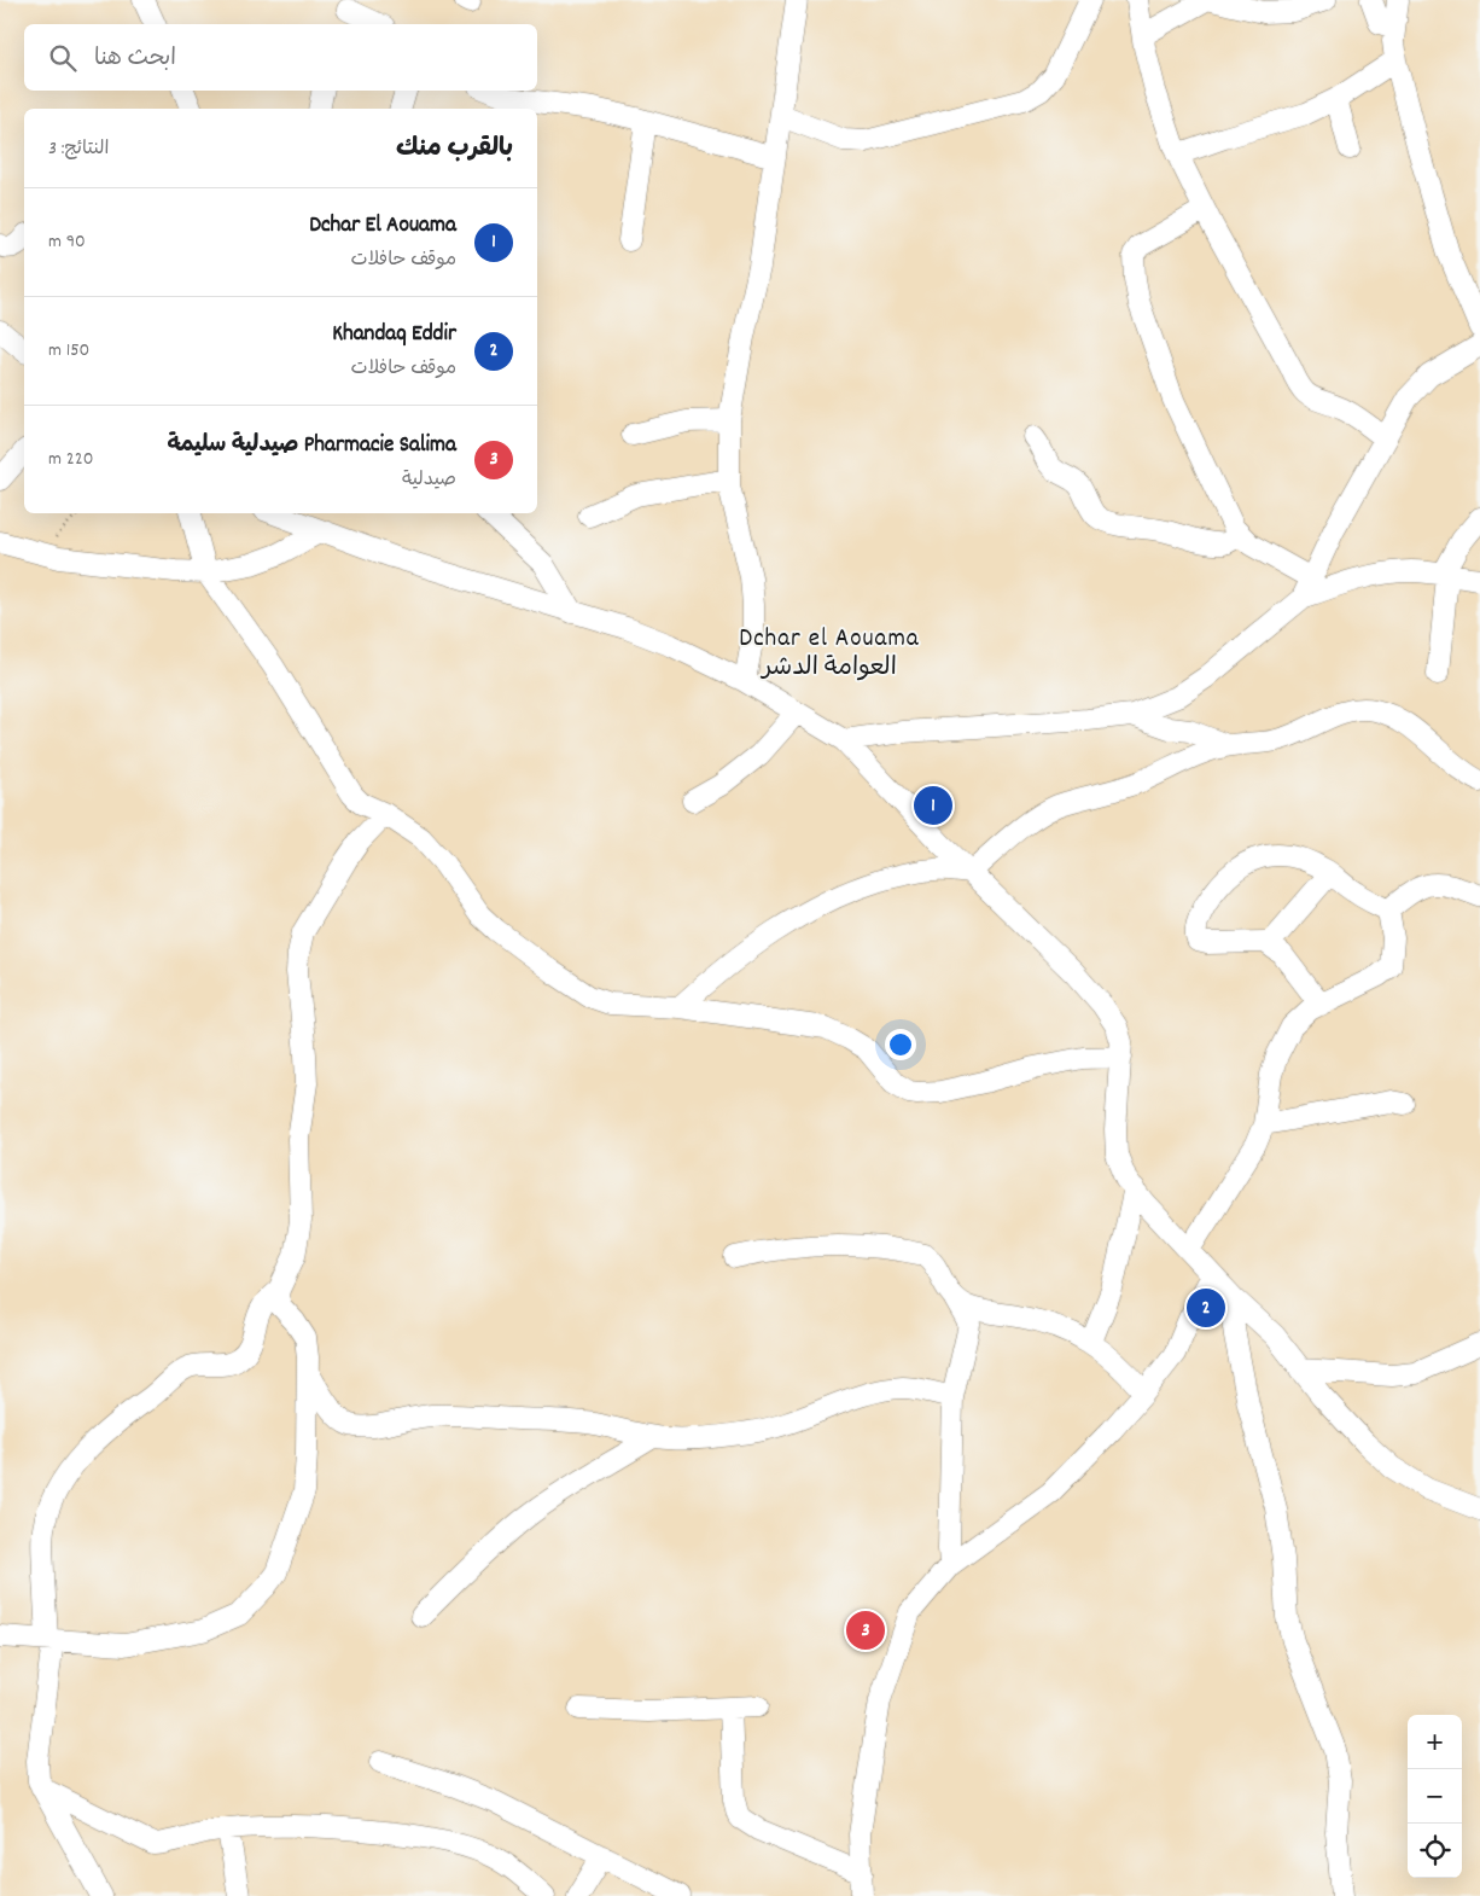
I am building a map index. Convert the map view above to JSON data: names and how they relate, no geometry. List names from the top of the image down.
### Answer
{
  "districts": ["Dchar el Aouama العوامة الدشر"],
  "page": {
    "search": "ابحث هنا",
    "heading": ["بالقرب منك", "النتائج: 3"],
    "list": [
      {
        "mark": "1",
        "name": "Dchar El Aouama",
        "note": "موقف حافلات",
        "value": "90 m"
      },
      {
        "mark": "2",
        "name": "Khandaq Eddir",
        "note": "موقف حافلات",
        "value": "150 m"
      },
      {
        "mark": "3",
        "name": "Pharmacie Salima صيدلية سليمة",
        "note": "صيدلية",
        "value": "220 m"
      }
    ],
    "pins": ["1", "2", "3"],
    "map_buttons": ["+", "−"]
  }
}
